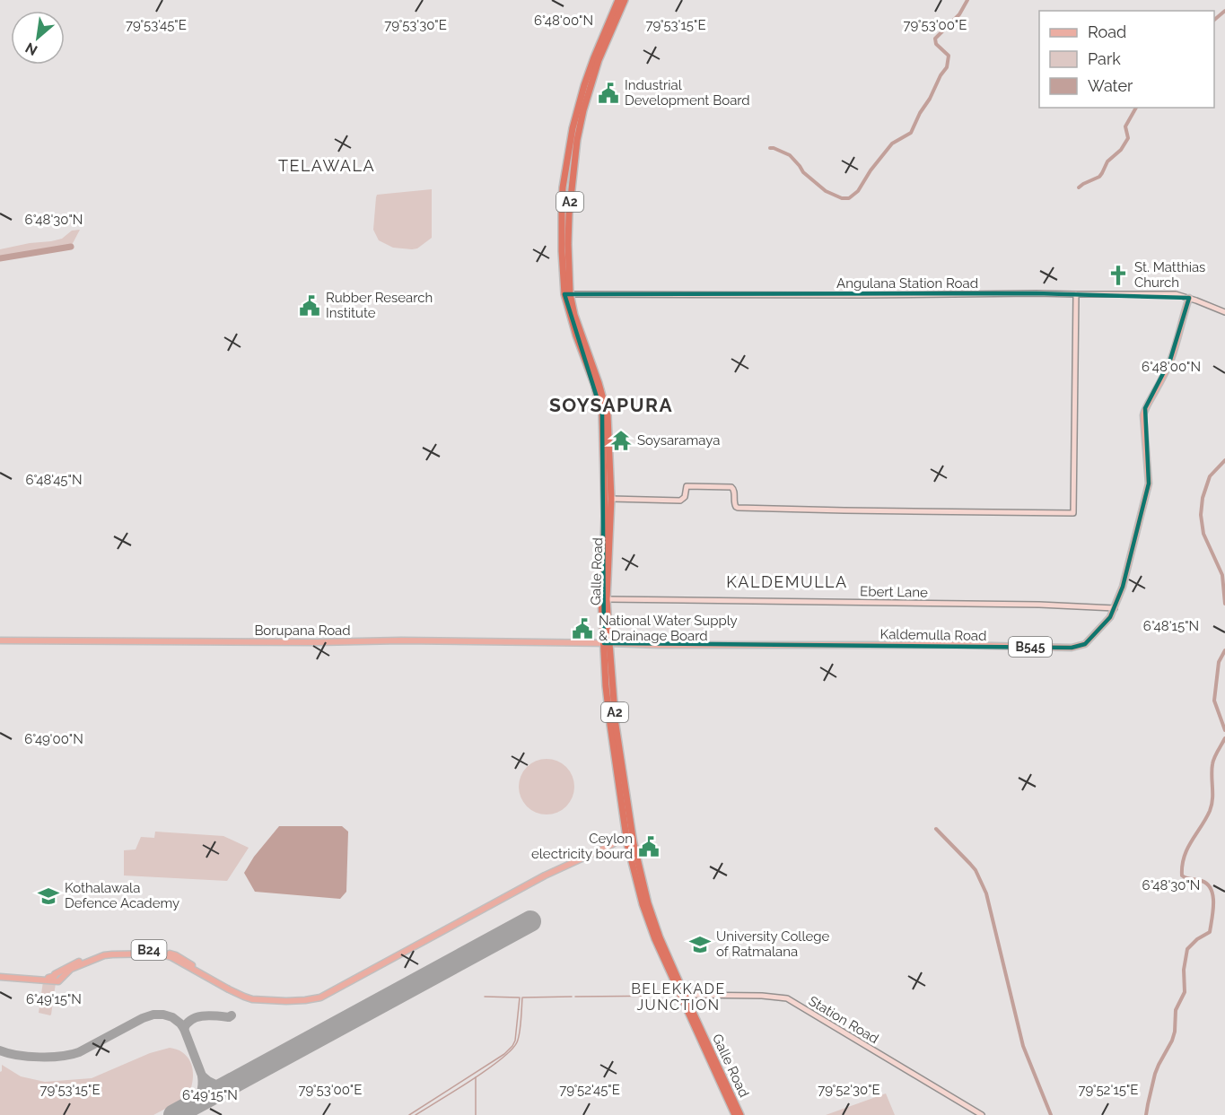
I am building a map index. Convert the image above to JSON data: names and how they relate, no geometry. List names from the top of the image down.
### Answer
{
  "streets": {
    "highway": ["A2", "Galle Road"],
    "main road": [
      "Borupana Road",
      "Kaldemulla Road",
      "B545",
      "B24"
    ],
    "street": ["Angulana Station Road", "Ebert Lane", "Station Road"]
  },
  "crossings": [
    ["Angulana Station Road", "Galle Road"],
    ["Angulana Station Road", "Kaldemulla Road"],
    ["Galle Road", "Ebert Lane"],
    ["Galle Road", "Borupana Road"],
    ["Galle Road", "Kaldemulla Road"],
    ["Galle Road", "B24"],
    ["Galle Road", "Station Road"],
    ["Ebert Lane", "Kaldemulla Road"],
    ["Borupana Road", "Kaldemulla Road"]
  ],
  "districts": [
    "TELAWALA",
    "SOYSAPURA",
    "KALDEMULLA",
    "BELEKKADE JUNCTION"
  ],
  "places": {
    "public building": [
      "Industrial Development Board",
      "Rubber Research Institute",
      "National Water Supply & Drainage Board",
      "Ceylon electricity bourd"
    ],
    "church": ["St. Matthias Church"],
    "temple": ["Soysaramaya"],
    "school or university": ["Kothalawala Defence Academy", "University College of Ratmalana"]
  },
  "legend": ["Road", "Park", "Water"],
  "north": "bottom left",
  "coordinates": [
    "6°48'00\"N",
    "79°53'45\"E",
    "79°53'30\"E",
    "79°53'15\"E",
    "79°53'00\"E",
    "6°48'30\"N",
    "6°48'45\"N",
    "6°48'15\"N",
    "6°49'00\"N",
    "6°49'15\"N",
    "79°52'45\"E",
    "79°52'30\"E",
    "79°52'15\"E"
  ]
}
